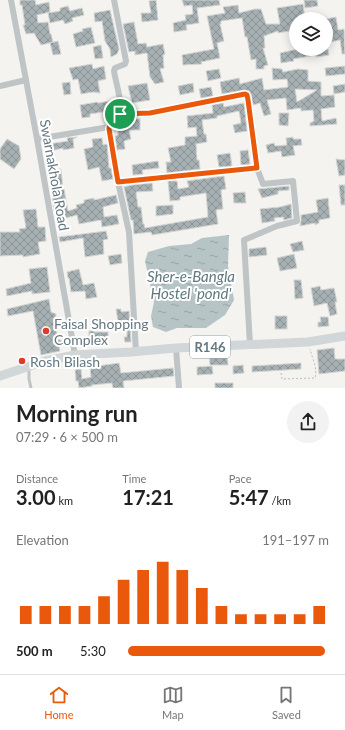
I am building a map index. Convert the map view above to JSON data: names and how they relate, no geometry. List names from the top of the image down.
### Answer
{
  "streets": {
    "main road": ["R146"],
    "street": ["Swarnakhola Road"]
  },
  "crossings": [
    ["Swarnakhola Road", "R146"]
  ],
  "water": ["Sher-e-Bangla Hostel 'pond'"],
  "places": ["Faisal Shopping Complex", "Rosh Bilash"],
  "page": {
    "heading": ["Morning run", "07:29 · 6 × 500 m"],
    "stats": [
      ["Distance", "3.00 km"],
      ["Time", "17:21"],
      ["Pace", "5:47 /km"]
    ],
    "chart": ["Elevation", "191–197 m"],
    "list": [
      {
        "name": "500 m",
        "note": "5:30"
      }
    ],
    "tabs": ["Home", "Map", "Saved"]
  }
}
